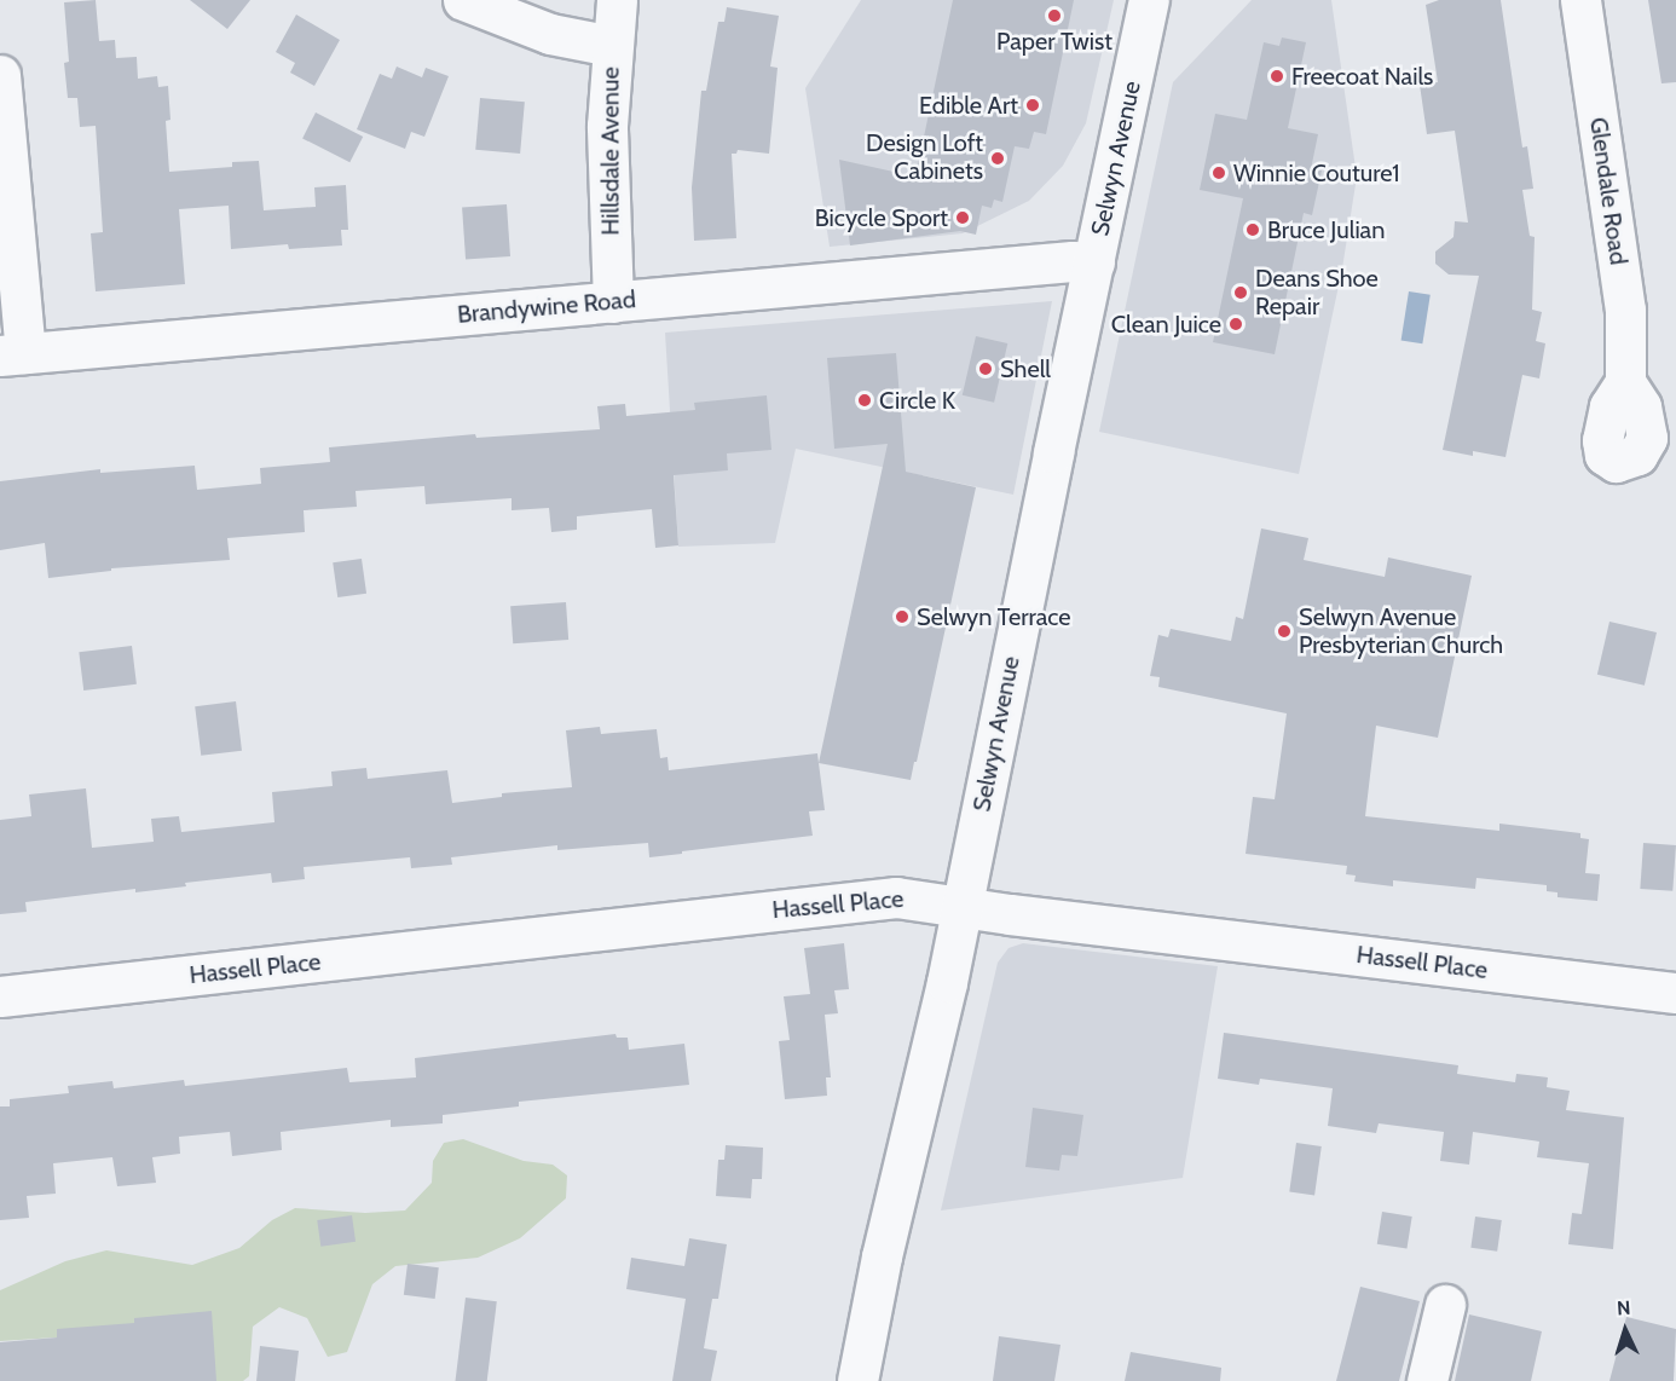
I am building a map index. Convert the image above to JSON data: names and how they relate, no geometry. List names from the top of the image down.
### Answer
{
  "streets": {
    "street": [
      "Hillsdale Avenue",
      "Selwyn Avenue",
      "Glendale Road",
      "Brandywine Road",
      "Hassell Place"
    ]
  },
  "crossings": [
    ["Hillsdale Avenue", "Brandywine Road"],
    ["Selwyn Avenue", "Brandywine Road"],
    ["Selwyn Avenue", "Hassell Place"]
  ],
  "places": [
    "Paper Twist",
    "Freecoat Nails",
    "Edible Art",
    "Design Loft Cabinets",
    "Winnie Couture1",
    "Bicycle Sport",
    "Bruce Julian",
    "Deans Shoe Repair",
    "Clean Juice",
    "Shell",
    "Circle K",
    "Selwyn Terrace",
    "Selwyn Avenue Presbyterian Church"
  ],
  "north": "top"
}
